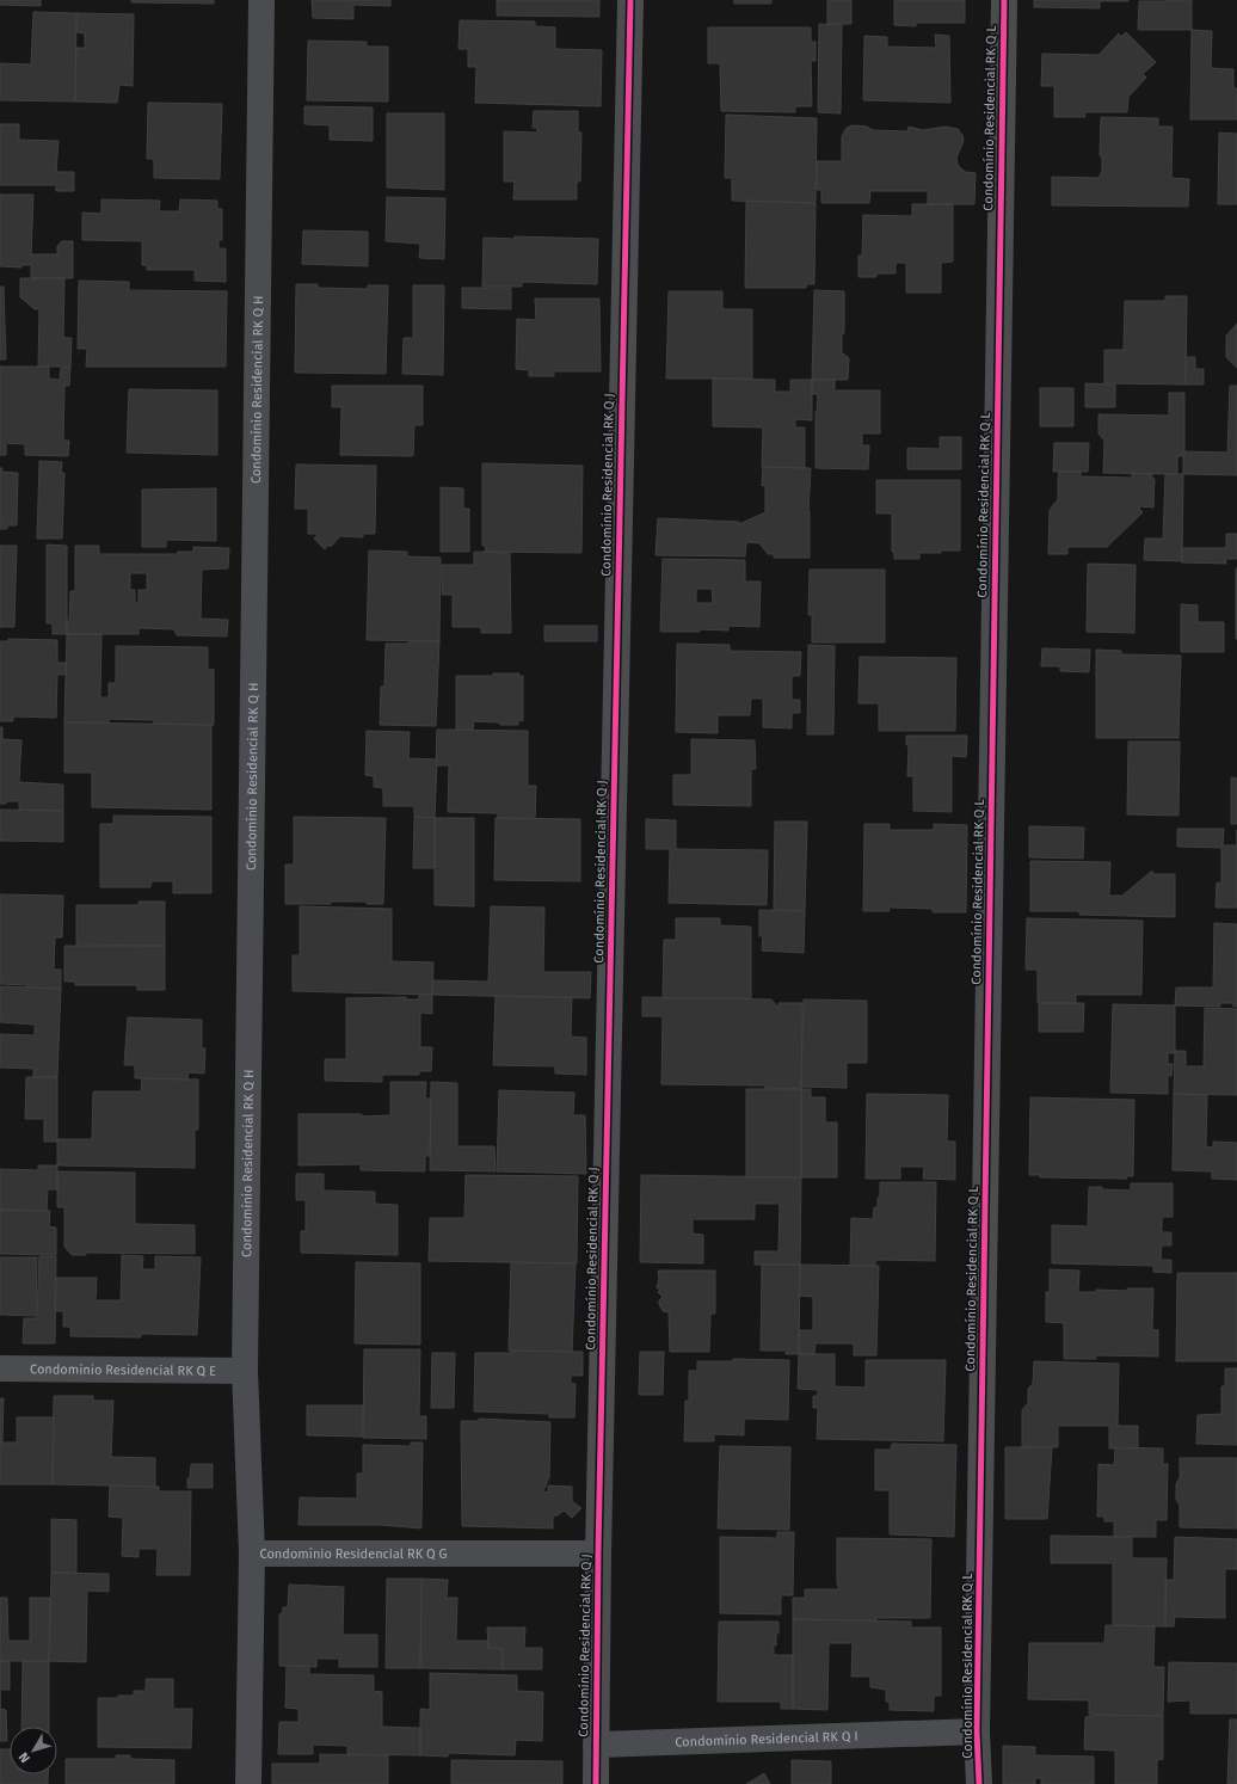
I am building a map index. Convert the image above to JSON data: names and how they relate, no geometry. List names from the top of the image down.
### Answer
{
  "streets": {
    "street": [
      "Condomínio Residencial RK Q L",
      "Condomínio Residencial RK Q H",
      "Condomínio Residencial RK Q J",
      "Condomínio Residencial RK Q E",
      "Condomínio Residencial RK Q G",
      "Condomínio Residencial RK Q I"
    ]
  },
  "crossings": [
    ["Condomínio Residencial RK Q L", "Condomínio Residencial RK Q I"],
    ["Condomínio Residencial RK Q H", "Condomínio Residencial RK Q E"],
    ["Condomínio Residencial RK Q H", "Condomínio Residencial RK Q G"],
    ["Condomínio Residencial RK Q J", "Condomínio Residencial RK Q G"],
    ["Condomínio Residencial RK Q J", "Condomínio Residencial RK Q I"]
  ],
  "north": "bottom left"
}
